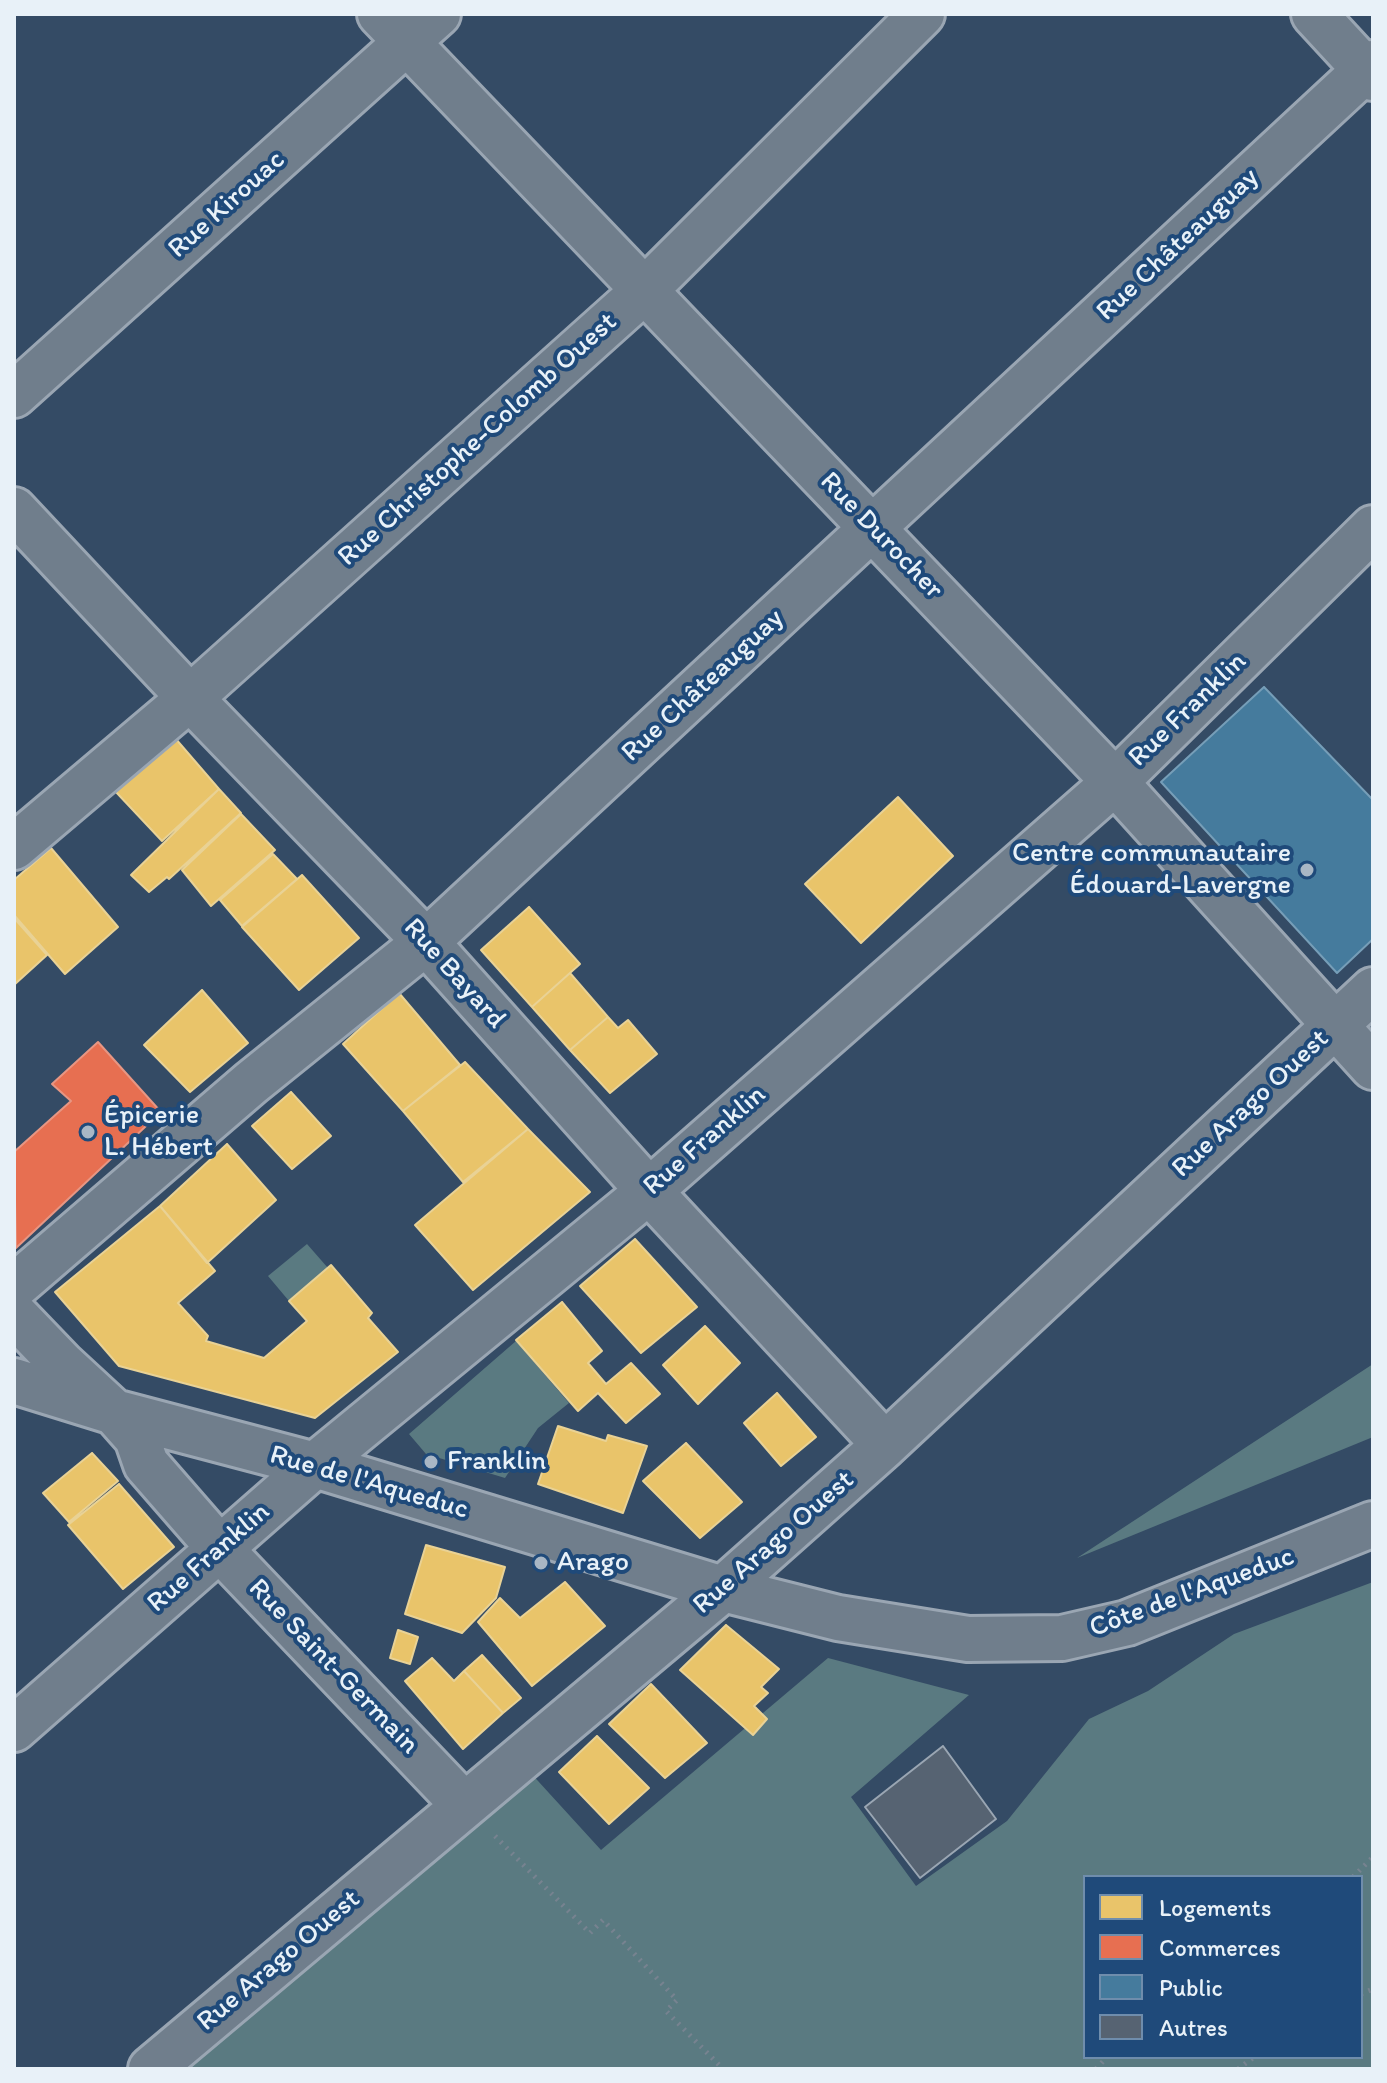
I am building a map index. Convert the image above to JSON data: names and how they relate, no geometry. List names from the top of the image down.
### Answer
{
  "streets": {
    "street": [
      "Rue Kirouac",
      "Rue Châteauguay",
      "Rue Christophe-Colomb Ouest",
      "Rue Durocher",
      "Rue Franklin",
      "Rue Bayard",
      "Rue Arago Ouest",
      "Rue de l'Aqueduc",
      "Côte de l'Aqueduc",
      "Rue Saint-Germain"
    ]
  },
  "crossings": [
    ["Rue Kirouac", "Rue Durocher"],
    ["Rue Châteauguay", "Rue Durocher"],
    ["Rue Châteauguay", "Rue Bayard"],
    ["Rue Christophe-Colomb Ouest", "Rue Durocher"],
    ["Rue Christophe-Colomb Ouest", "Rue Bayard"],
    ["Rue Durocher", "Rue Franklin"],
    ["Rue Durocher", "Rue Arago Ouest"],
    ["Rue Franklin", "Rue Bayard"],
    ["Rue Franklin", "Rue de l'Aqueduc"],
    ["Rue Franklin", "Rue Saint-Germain"],
    ["Rue Bayard", "Rue Arago Ouest"],
    ["Rue Arago Ouest", "Rue de l'Aqueduc"],
    ["Rue Arago Ouest", "Côte de l'Aqueduc"],
    ["Rue Arago Ouest", "Rue Saint-Germain"],
    ["Rue de l'Aqueduc", "Côte de l'Aqueduc"],
    ["Rue de l'Aqueduc", "Rue Saint-Germain"]
  ],
  "places": [
    "Centre communautaire Édouard-Lavergne",
    "Épicerie L. Hébert",
    "Franklin",
    "Arago"
  ],
  "legend": [
    "Logements",
    "Commerces",
    "Public",
    "Autres"
  ]
}
